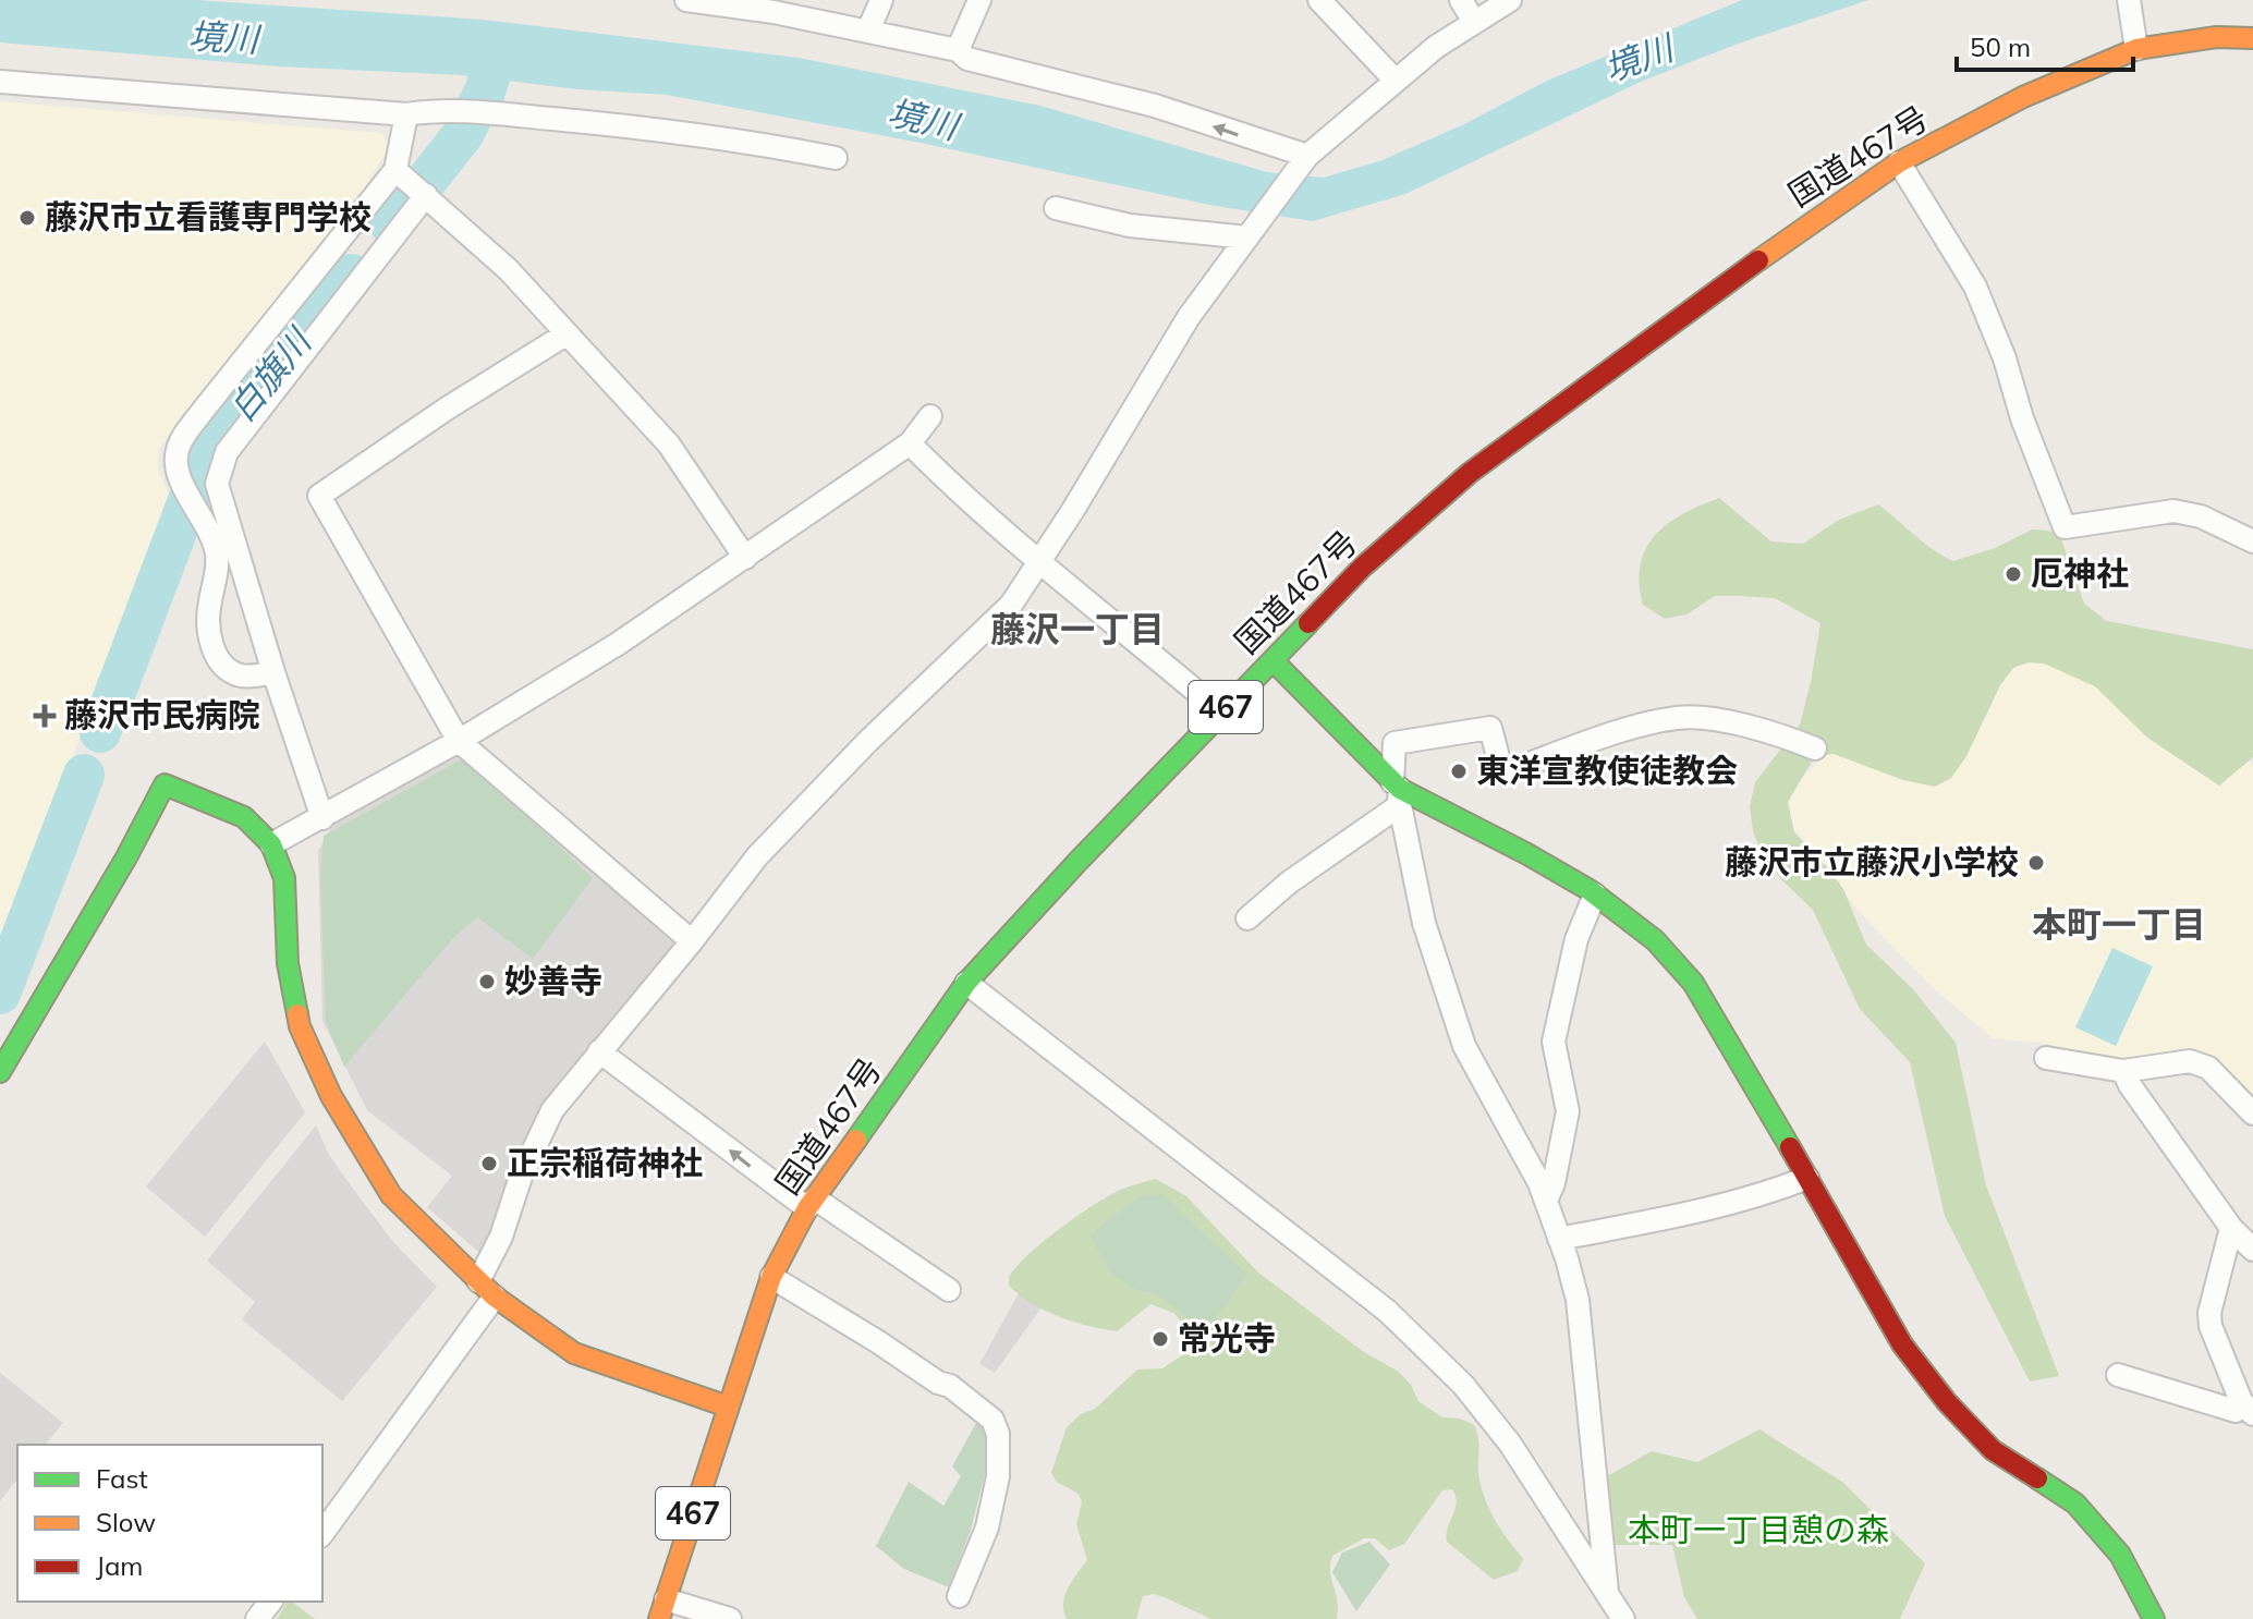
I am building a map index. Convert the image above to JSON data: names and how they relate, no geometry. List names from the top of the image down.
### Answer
{
  "streets": {
    "main road": ["国道467号", "467"]
  },
  "districts": ["藤沢一丁目", "本町一丁目"],
  "water": ["境川", "白旗川"],
  "parks": ["本町一丁目憩の森"],
  "places": {
    "other": [
      "藤沢市立看護専門学校",
      "厄神社",
      "東洋宣教使徒教会",
      "藤沢市立藤沢小学校",
      "妙善寺",
      "正宗稲荷神社",
      "常光寺"
    ],
    "health": ["藤沢市民病院"]
  },
  "legend": ["Fast", "Slow", "Jam"],
  "scale_bar": "50 m"
}
